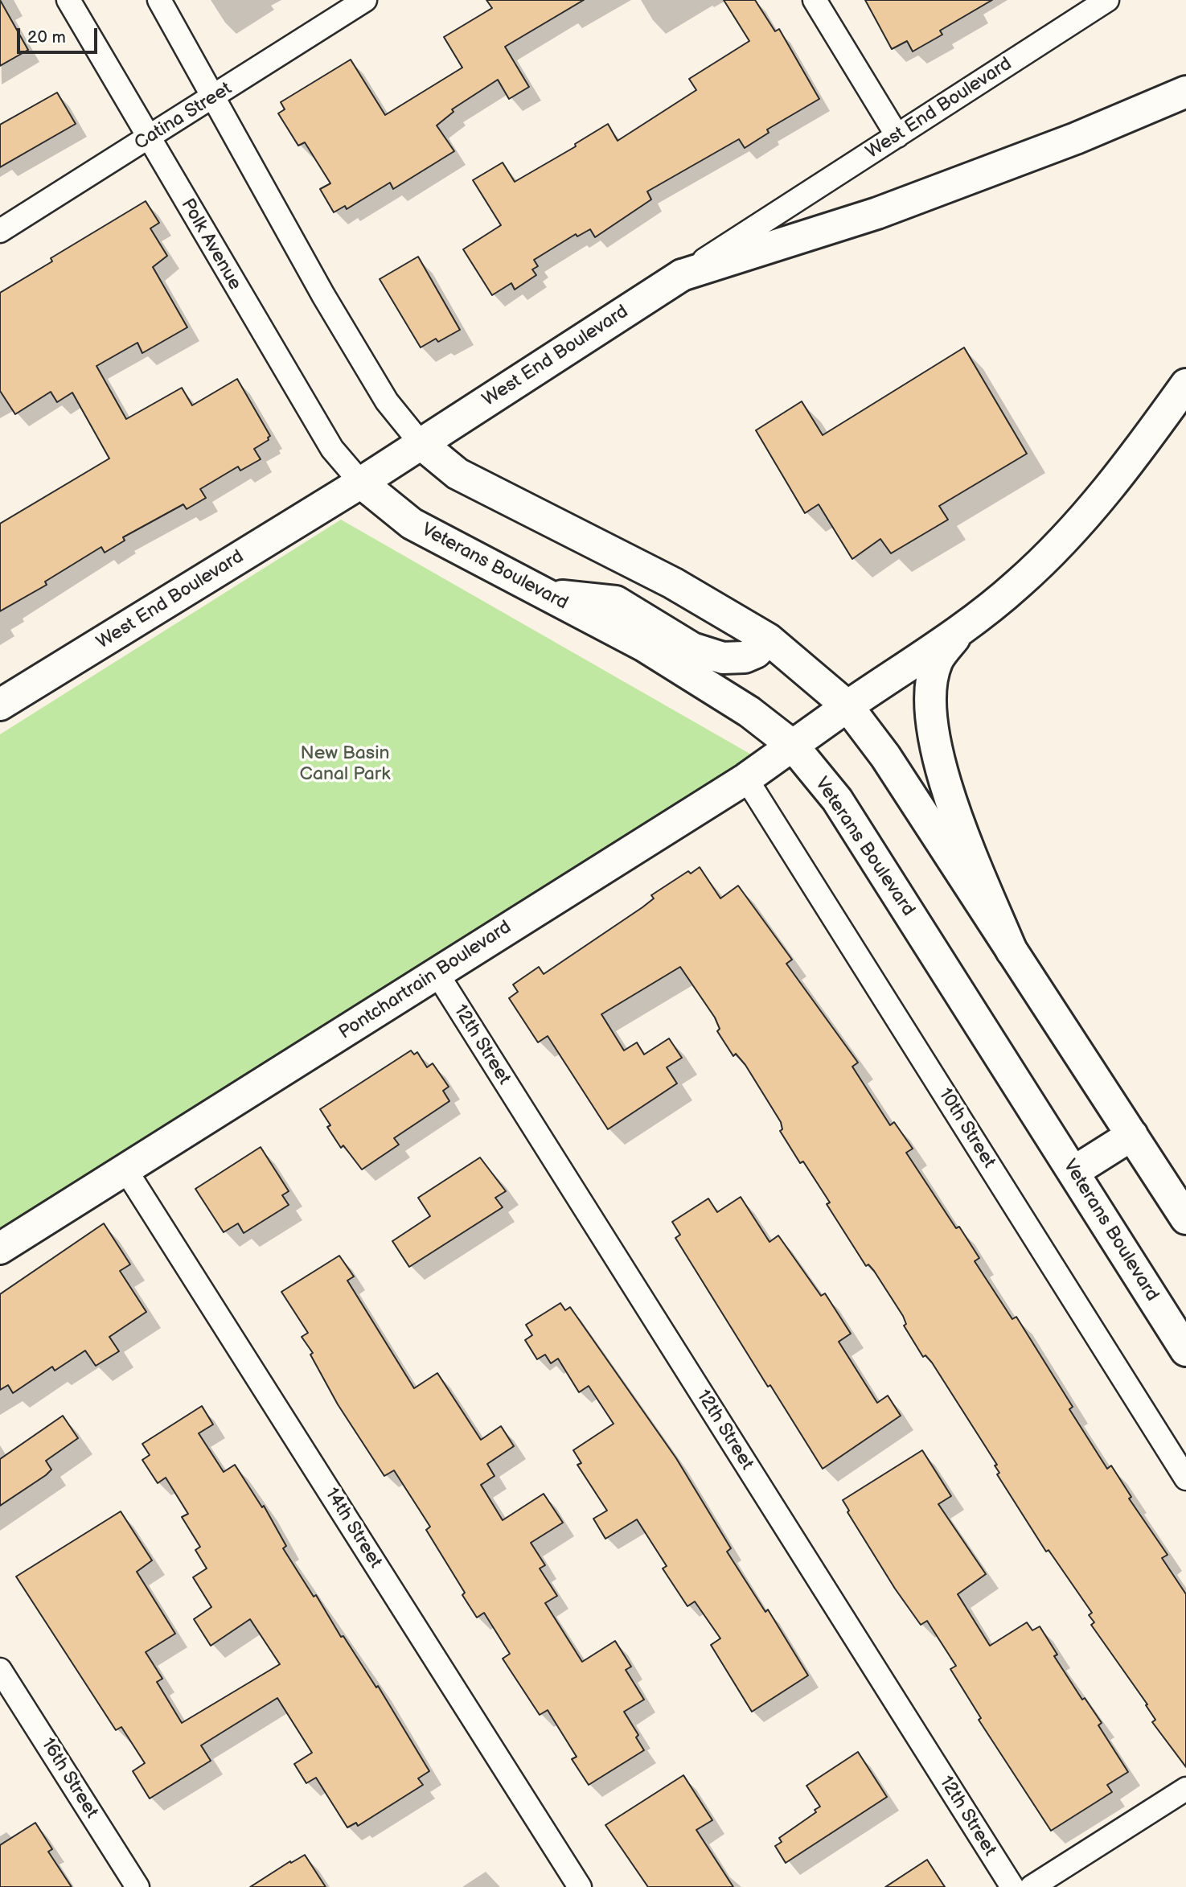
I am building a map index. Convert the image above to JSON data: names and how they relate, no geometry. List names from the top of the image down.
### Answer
{
  "streets": {
    "main road": ["West End Boulevard", "Veterans Boulevard", "Pontchartrain Boulevard"],
    "street": [
      "Catina Street",
      "Polk Avenue",
      "12th Street",
      "10th Street",
      "14th Street",
      "16th Street"
    ]
  },
  "crossings": [
    ["West End Boulevard", "Polk Avenue"],
    ["West End Boulevard", "Veterans Boulevard"],
    ["Catina Street", "Polk Avenue"],
    ["Polk Avenue", "Veterans Boulevard"],
    ["Veterans Boulevard", "Pontchartrain Boulevard"],
    ["Pontchartrain Boulevard", "12th Street"],
    ["Pontchartrain Boulevard", "10th Street"],
    ["Pontchartrain Boulevard", "14th Street"]
  ],
  "parks": ["New Basin Canal Park"],
  "scale_bar": "20 m"
}
